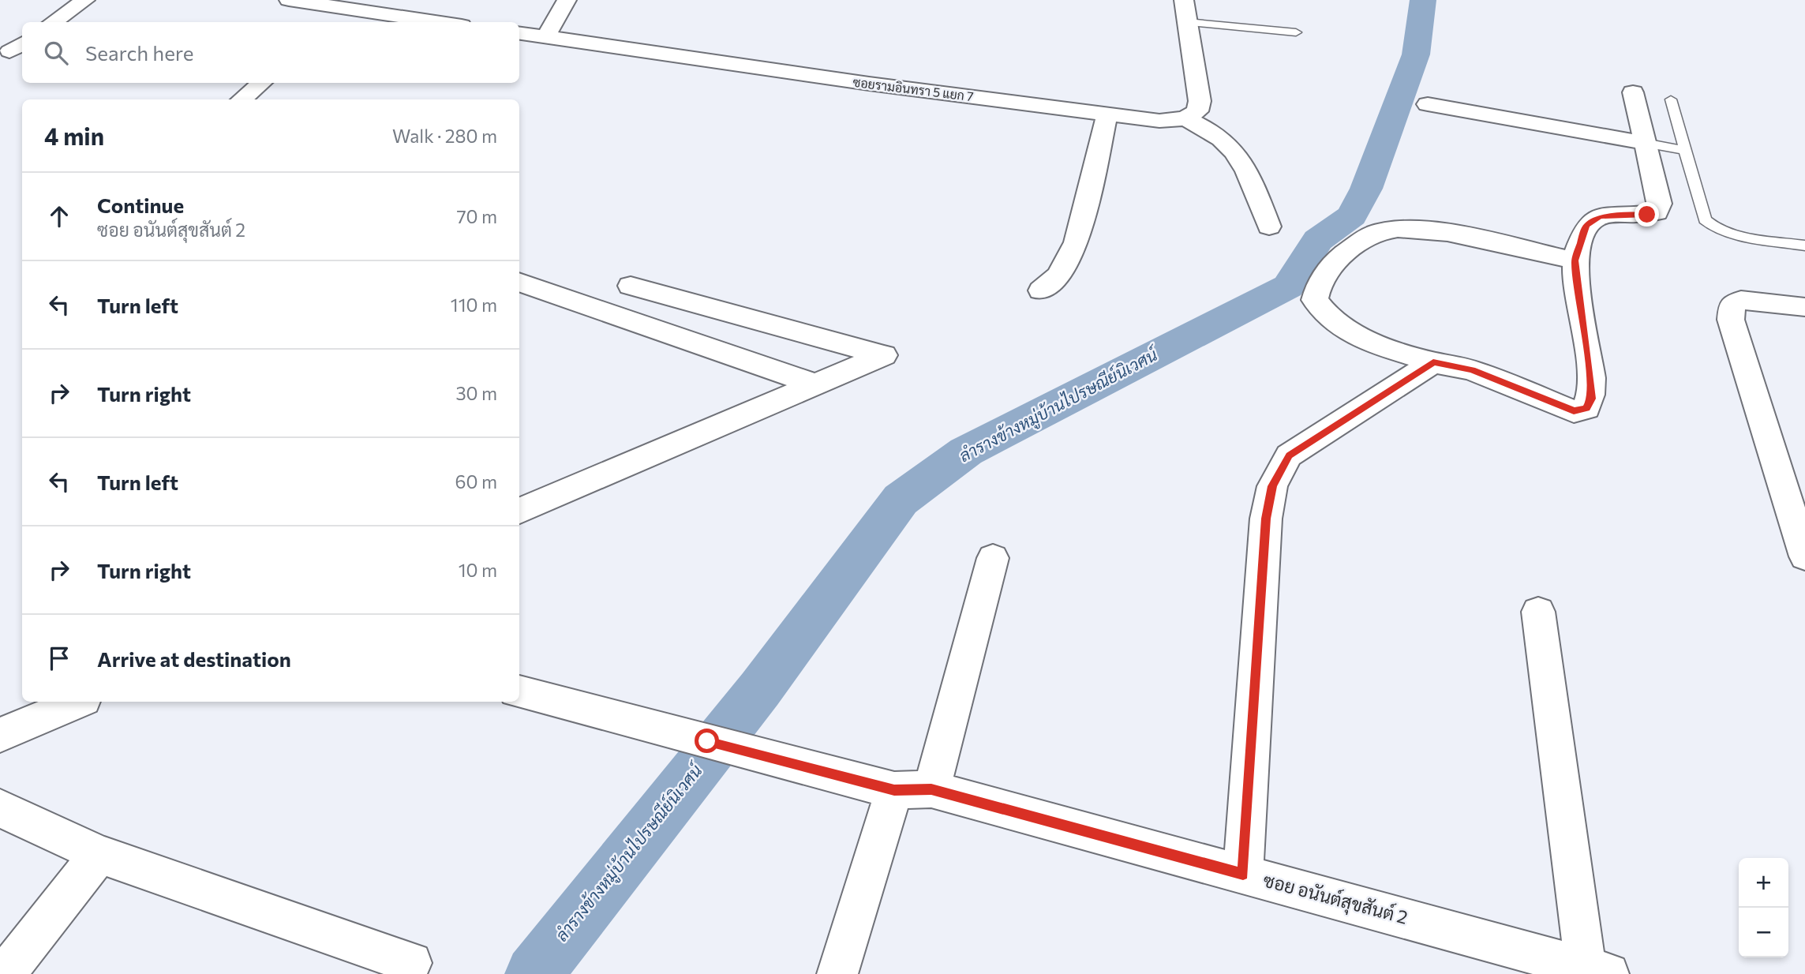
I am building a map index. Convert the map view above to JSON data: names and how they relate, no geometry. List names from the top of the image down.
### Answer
{
  "streets": {
    "street": ["ซอยรามอินทรา 5 แยก 7", "ซอย อนันต์สุขสันต์ 2"]
  },
  "water": ["ลำรางข้างหมู่บ้านไปรษณีย์นิเวศน์"],
  "page": {
    "search": "Search here",
    "heading": ["4 min", "Walk · 280 m"],
    "list": [
      ["Continue", "ซอย อนันต์สุขสันต์ 2", "70 m"],
      ["Turn left", "110 m"],
      ["Turn right", "30 m"],
      ["Turn left", "60 m"],
      ["Turn right", "10 m"],
      "Arrive at destination"
    ],
    "map_buttons": ["+", "−"]
  }
}
